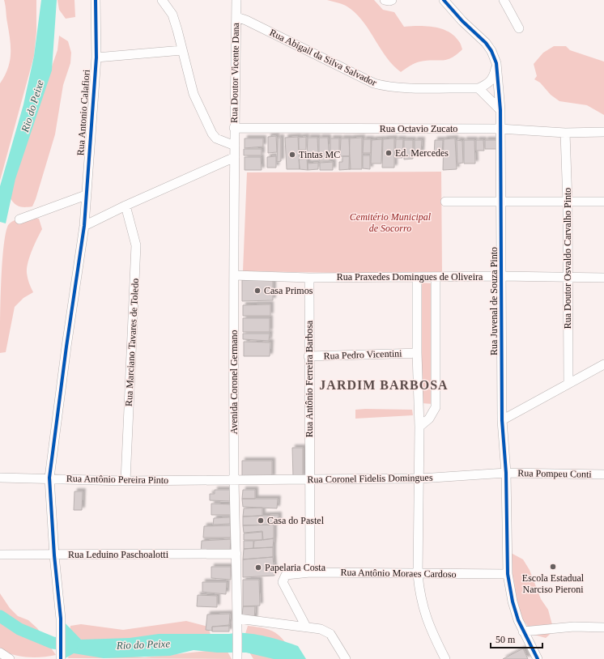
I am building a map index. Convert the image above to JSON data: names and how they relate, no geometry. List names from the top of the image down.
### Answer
{
  "streets": {
    "street": [
      "Rua Abigail da Silva Salvador",
      "Rua Doutor Vicente Dana",
      "Rua Antonio Calafiori",
      "Rua Octavio Zucato",
      "Rua Doutor Osvaldo Carvalho Pinto",
      "Rua Praxedes Domingues de Oliveira",
      "Rua Juvenal de Souza Pinto",
      "Rua Marciano Tavares de Toledo",
      "Rua Pedro Vicentini",
      "Rua Antônio Ferreira Barbosa",
      "Avenida Coronel Germano",
      "Rua Pompeu Conti",
      "Rua Coronel Fidelis Domingues",
      "Rua Antônio Pereira Pinto",
      "Rua Leduino Paschoalotti",
      "Rua Antônio Moraes Cardoso"
    ]
  },
  "crossings": [
    ["Rua Abigail da Silva Salvador", "Rua Doutor Vicente Dana"],
    ["Rua Doutor Vicente Dana", "Rua Octavio Zucato"],
    ["Rua Doutor Vicente Dana", "Avenida Coronel Germano"],
    ["Rua Antonio Calafiori", "Rua Antônio Pereira Pinto"],
    ["Rua Antonio Calafiori", "Rua Leduino Paschoalotti"],
    ["Rua Octavio Zucato", "Rua Doutor Osvaldo Carvalho Pinto"],
    ["Rua Octavio Zucato", "Rua Juvenal de Souza Pinto"],
    ["Rua Doutor Osvaldo Carvalho Pinto", "Rua Praxedes Domingues de Oliveira"],
    ["Rua Praxedes Domingues de Oliveira", "Rua Juvenal de Souza Pinto"],
    ["Rua Praxedes Domingues de Oliveira", "Rua Antônio Ferreira Barbosa"],
    ["Rua Praxedes Domingues de Oliveira", "Avenida Coronel Germano"],
    ["Rua Juvenal de Souza Pinto", "Rua Pompeu Conti"],
    ["Rua Juvenal de Souza Pinto", "Rua Coronel Fidelis Domingues"],
    ["Rua Juvenal de Souza Pinto", "Rua Antônio Moraes Cardoso"],
    ["Rua Marciano Tavares de Toledo", "Rua Antônio Pereira Pinto"],
    ["Rua Pedro Vicentini", "Rua Antônio Ferreira Barbosa"],
    ["Rua Antônio Ferreira Barbosa", "Rua Coronel Fidelis Domingues"],
    ["Rua Antônio Ferreira Barbosa", "Rua Antônio Moraes Cardoso"],
    ["Avenida Coronel Germano", "Rua Coronel Fidelis Domingues"],
    ["Avenida Coronel Germano", "Rua Antônio Pereira Pinto"],
    ["Avenida Coronel Germano", "Rua Leduino Paschoalotti"],
    ["Rua Pompeu Conti", "Rua Coronel Fidelis Domingues"],
    ["Rua Coronel Fidelis Domingues", "Rua Antônio Pereira Pinto"]
  ],
  "districts": ["JARDIM BARBOSA"],
  "water": ["Rio do Peixe"],
  "parks": ["Cemitério Municipal de Socorro"],
  "places": [
    "Ed. Mercedes",
    "Tintas MC",
    "Casa Primos",
    "Casa do Pastel",
    "Escola Estadual Narciso Pieroni",
    "Papelaria Costa"
  ],
  "scale_bar": "50 m"
}
